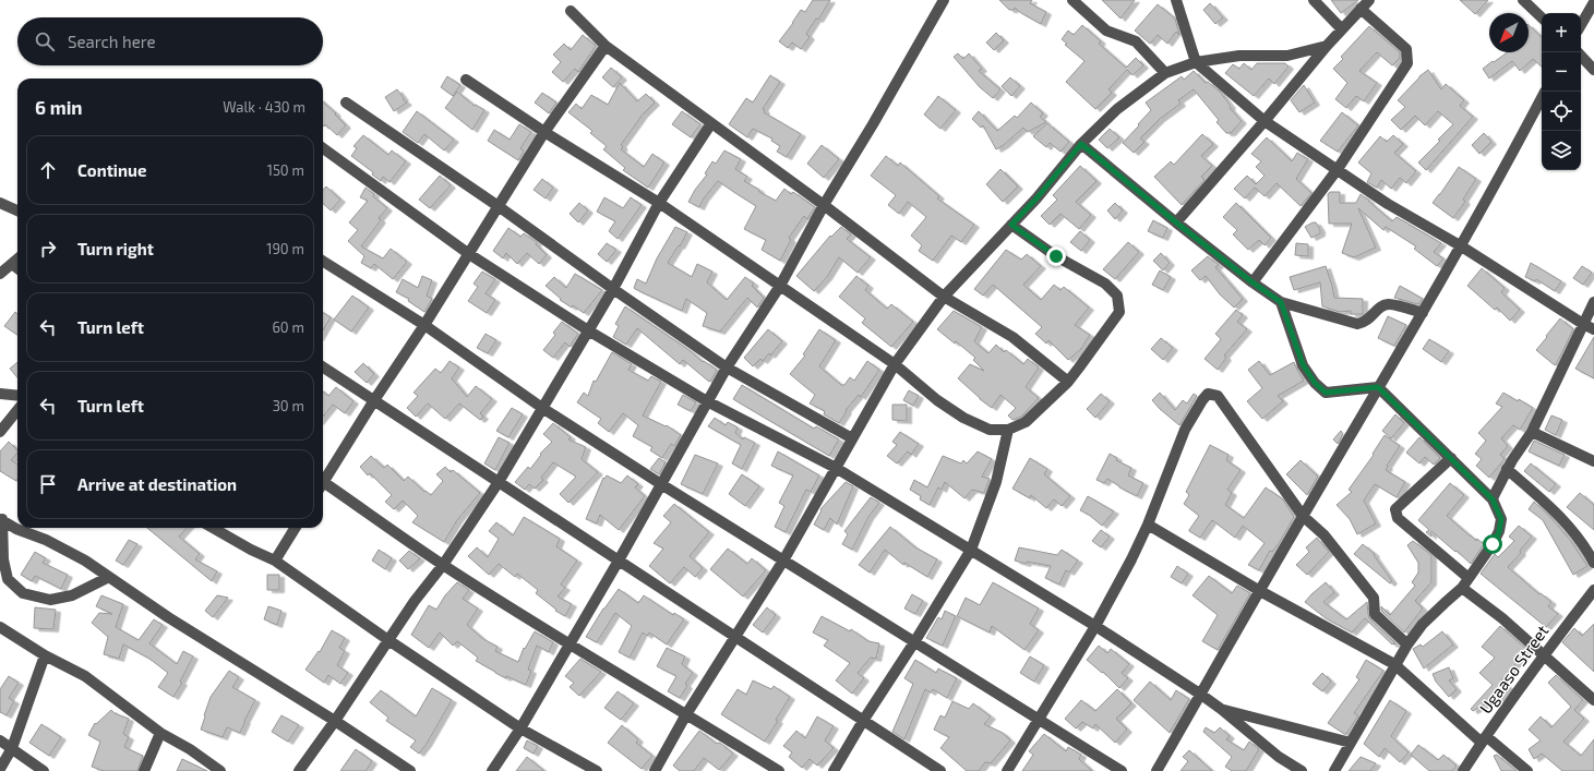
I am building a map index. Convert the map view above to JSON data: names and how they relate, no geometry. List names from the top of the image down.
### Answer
{
  "streets": {
    "street": ["Ugaaso Street"]
  },
  "north": "bottom left",
  "page": {
    "map_buttons": ["+", "−"],
    "search": "Search here",
    "heading": ["6 min", "Walk · 430 m"],
    "list": [
      ["Continue", "150 m"],
      ["Turn right", "190 m"],
      ["Turn left", "60 m"],
      ["Turn left", "30 m"],
      "Arrive at destination"
    ]
  }
}
